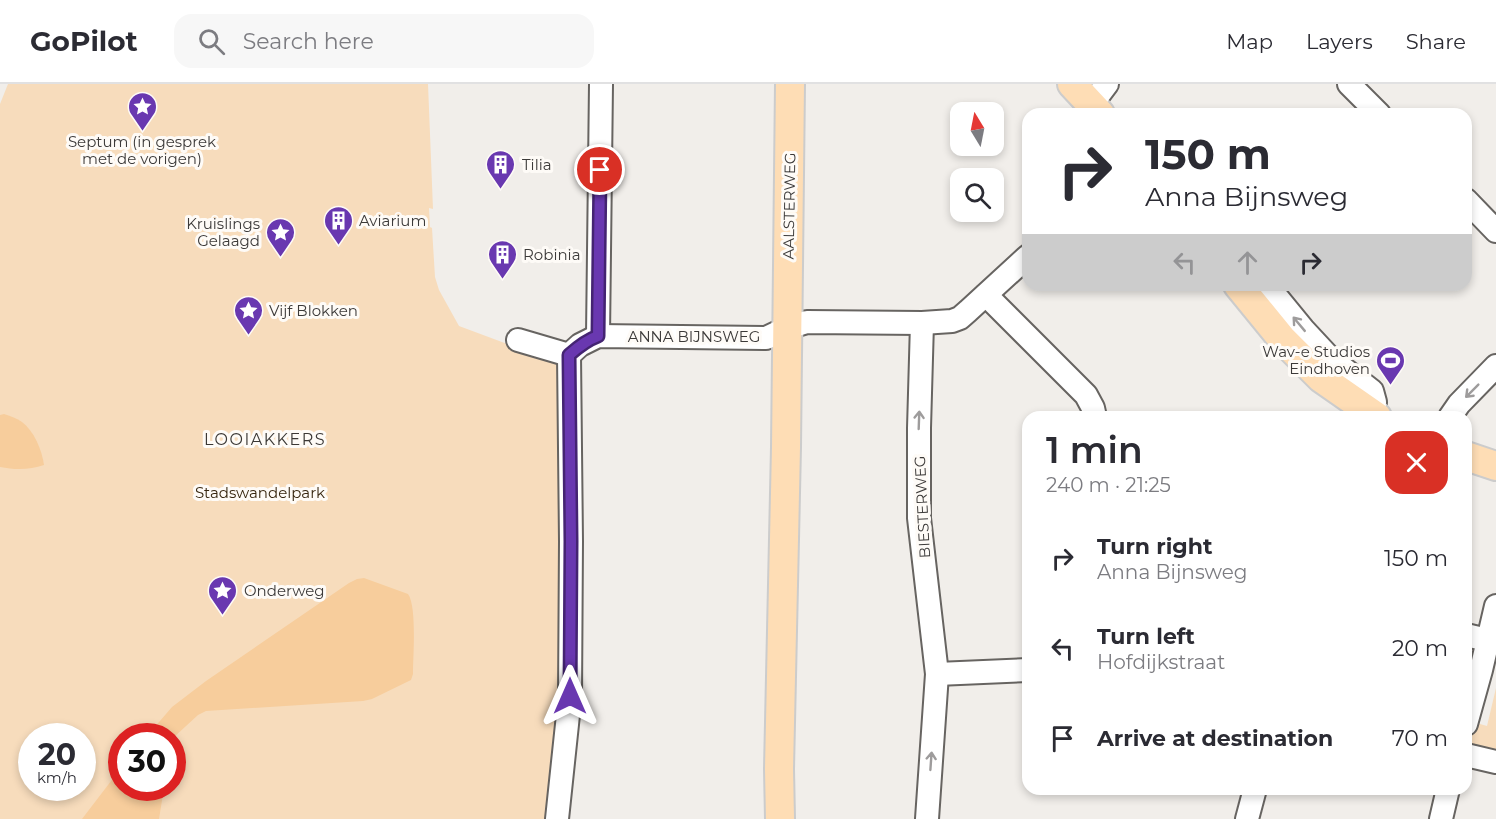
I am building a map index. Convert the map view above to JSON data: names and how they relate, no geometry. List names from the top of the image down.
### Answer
{
  "streets": {
    "main road": ["AALSTERWEG"],
    "street": ["ANNA BIJNSWEG", "BIESTERWEG"]
  },
  "crossings": [
    ["AALSTERWEG", "ANNA BIJNSWEG"],
    ["ANNA BIJNSWEG", "BIESTERWEG"]
  ],
  "one_way": ["BIESTERWEG"],
  "districts": ["LOOIAKKERS"],
  "parks": ["Stadswandelpark"],
  "places": {
    "place": [
      "Septum (in gesprek met de vorigen)",
      "Kruislings Gelaagd",
      "Vijf Blokken",
      "Onderweg"
    ],
    "building": ["Tilia", "Aviarium", "Robinia"],
    "sports": ["Wav-e Studios Eindhoven"]
  },
  "north": "top",
  "page": {
    "header": "GoPilot",
    "search": "Search here",
    "nav": ["Map", "Layers", "Share"],
    "turn": ["150 m", "Anna Bijnsweg"],
    "heading": ["1 min", "240 m · 21:25"],
    "list": [
      {
        "name": "Turn right",
        "note": "Anna Bijnsweg",
        "value": "150 m"
      },
      {
        "name": "Turn left",
        "note": "Hofdijkstraat",
        "value": "20 m"
      },
      {
        "name": "Arrive at destination",
        "value": "70 m"
      }
    ],
    "speed": "20 km/h",
    "limit": "30"
  }
}
